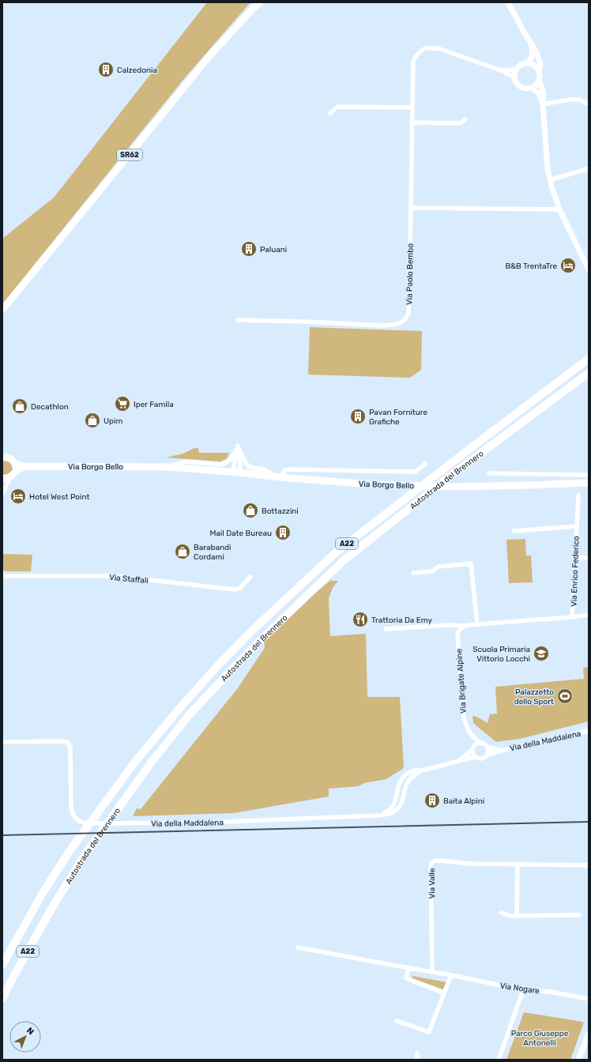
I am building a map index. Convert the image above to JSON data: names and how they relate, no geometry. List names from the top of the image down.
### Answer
{
  "streets": {
    "highway": ["Autostrada del Brennero", "A22"],
    "main road": ["SR62", "Via Borgo Bello"],
    "street": [
      "Via Paolo Bembo",
      "Via Enrico Federico",
      "Via Staffali",
      "Via Brigate Alpine",
      "Via della Maddalena",
      "Via Valle",
      "Via Nogare"
    ]
  },
  "crossings": [
    ["Via Brigate Alpine", "Via della Maddalena"],
    ["Via Valle", "Via Nogare"]
  ],
  "parks": ["Parco Giuseppe Antonelli"],
  "places": {
    "building": [
      "Calzedonia",
      "Paluani",
      "Pavan Forniture Grafiche",
      "Mail Date Bureau",
      "Baita Alpini"
    ],
    "hotel": ["B&B TrentaTre", "Hotel West Point"],
    "supermarket": ["Iper Famila"],
    "shop": [
      "Decathlon",
      "Upim",
      "Bottazzini",
      "Barabandi Cordami"
    ],
    "restaurant": ["Trattoria Da Emy"],
    "school or university": ["Scuola Primaria Vittorio Locchi"],
    "sports": ["Palazzetto dello Sport"]
  },
  "north": "top right"
}
